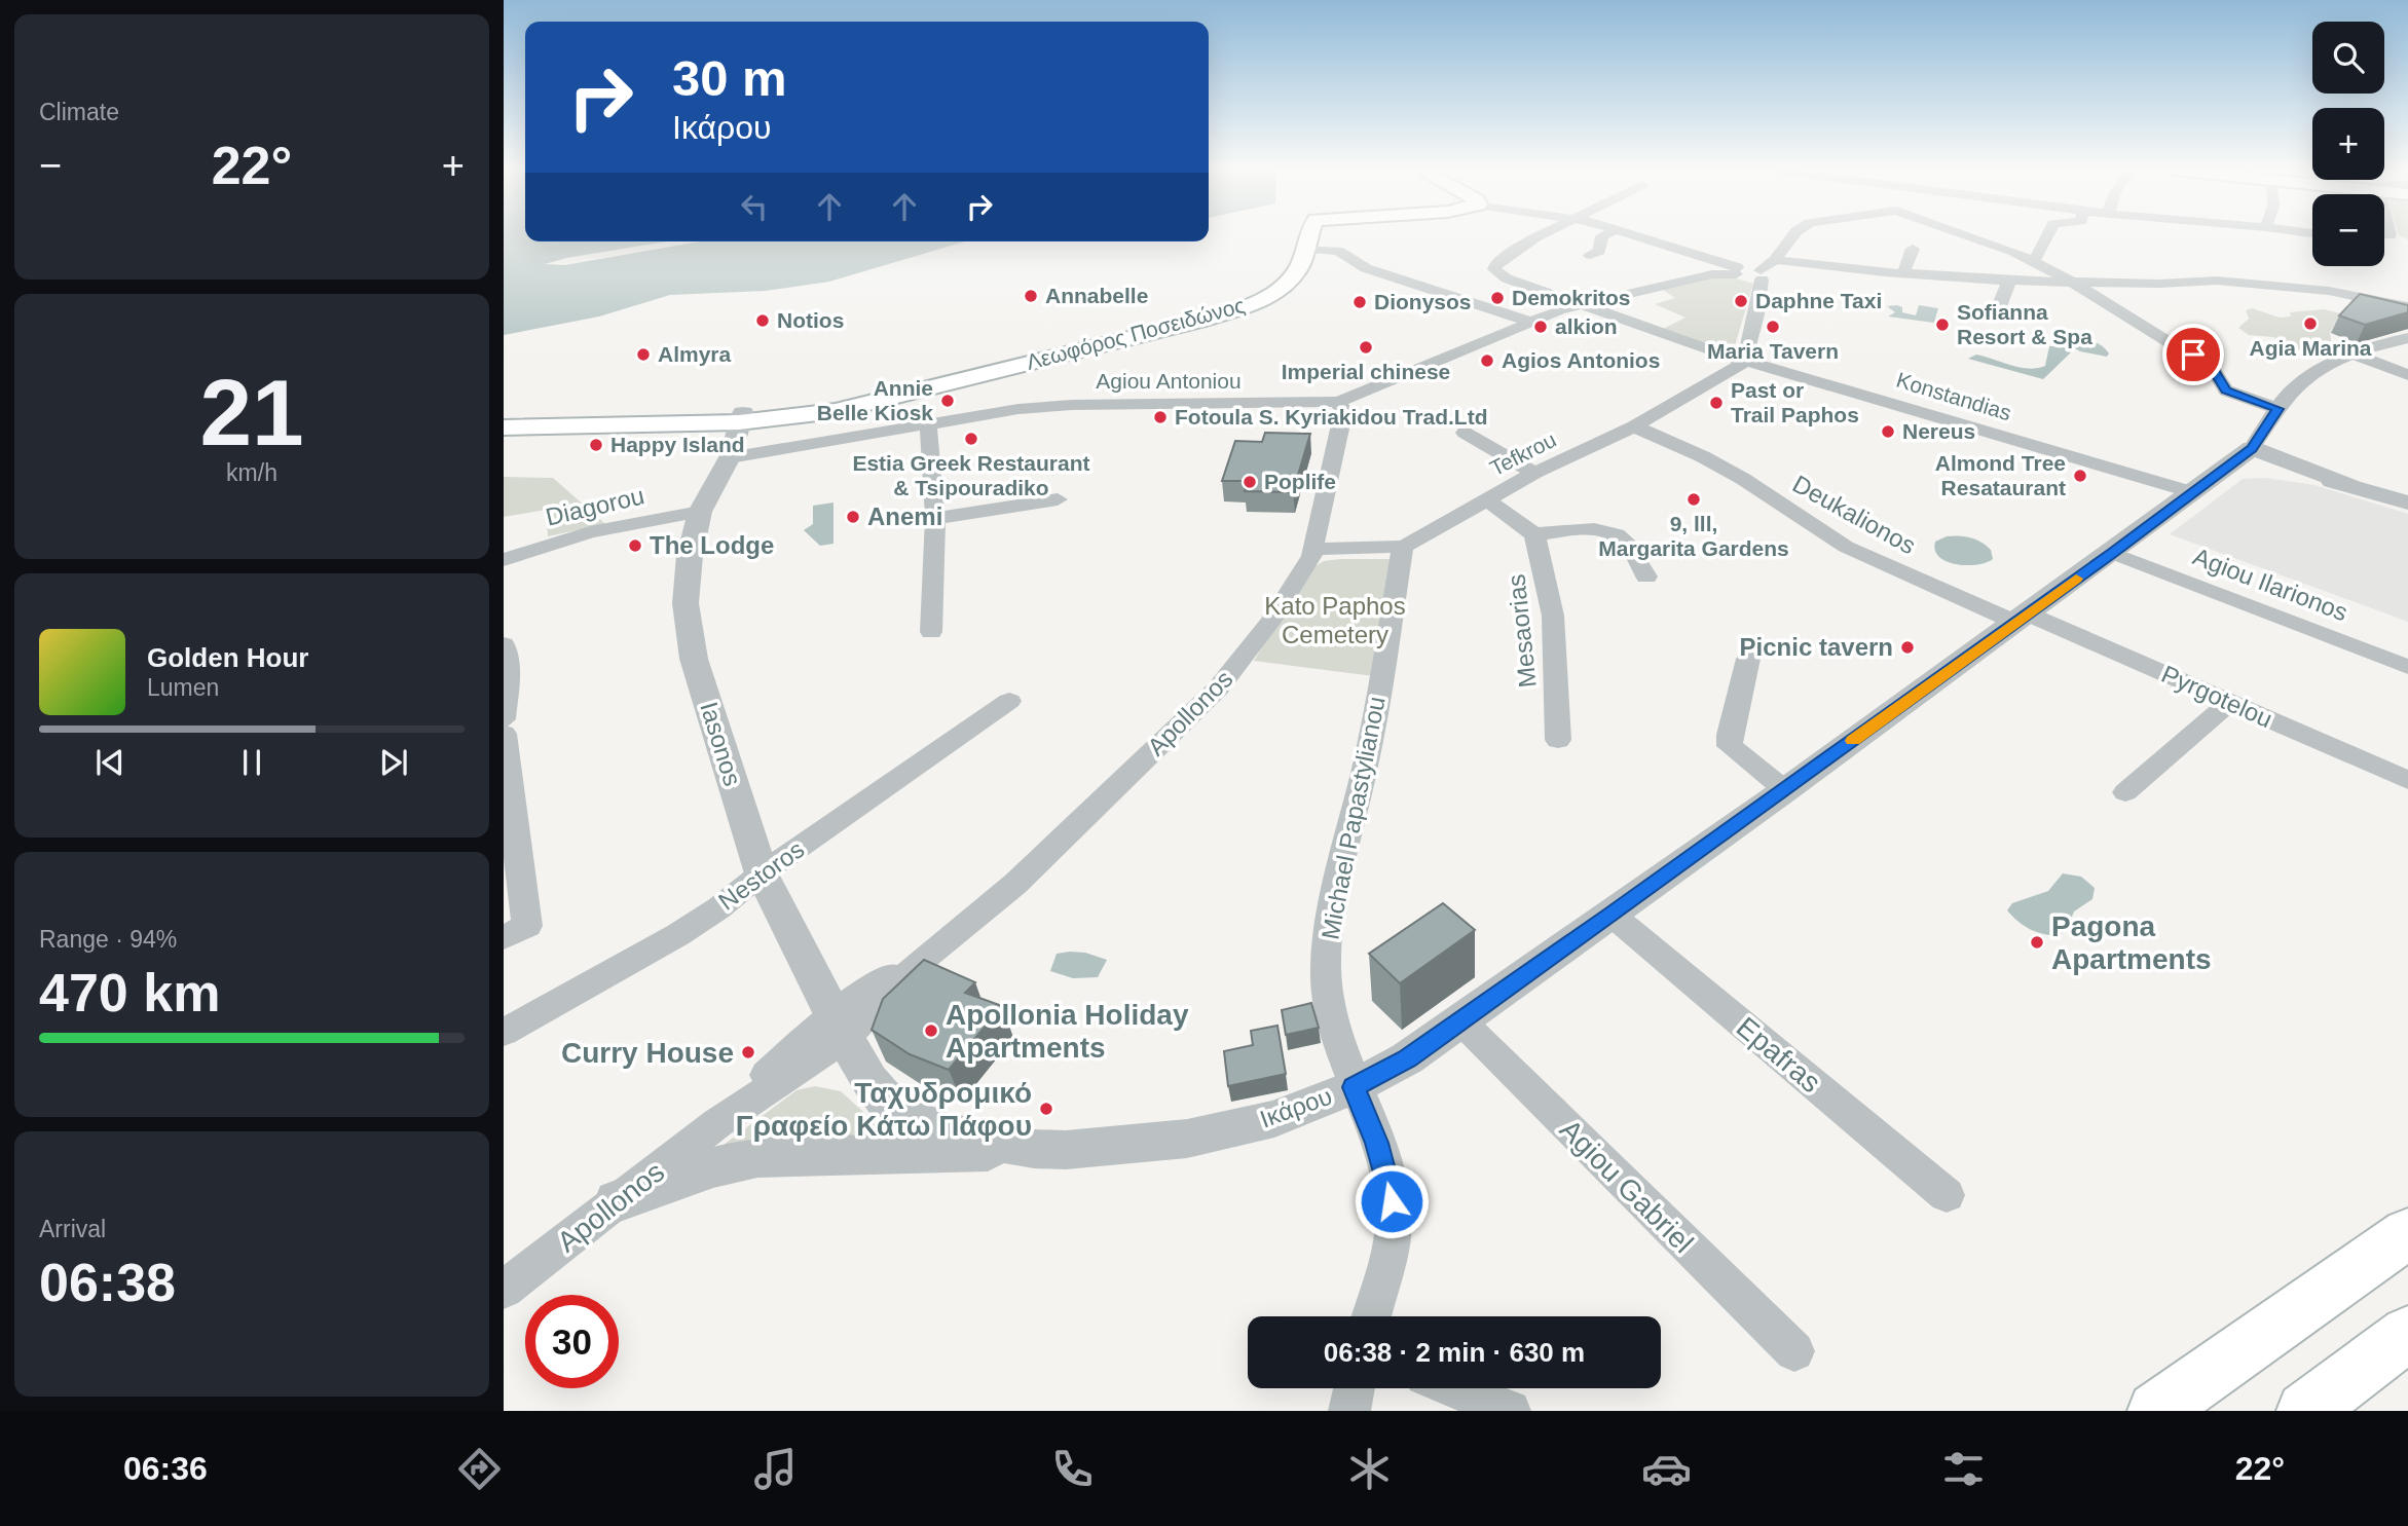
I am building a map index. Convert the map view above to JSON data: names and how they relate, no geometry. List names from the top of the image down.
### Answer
{
  "streets": {
    "main road": ["Λεωφόρος Ποσειδώνος"],
    "street": [
      "Agiou Antoniou",
      "Konstandias",
      "Tefkrou",
      "Diagorou",
      "Deukalionos",
      "Agiou Ilarionos",
      "Mesaorias",
      "Pyrgotelou",
      "Apollonos",
      "Iasonos",
      "Michael Papastylianou",
      "Nestoros",
      "Epafras",
      "Ικάρου",
      "Agiou Gabriel"
    ]
  },
  "crossings": [
    ["Λεωφόρος Ποσειδώνος", "Agiou Antoniou"],
    ["Λεωφόρος Ποσειδώνος", "Iasonos"],
    ["Agiou Antoniou", "Konstandias"],
    ["Agiou Antoniou", "Apollonos"],
    ["Agiou Antoniou", "Iasonos"],
    ["Konstandias", "Tefkrou"],
    ["Konstandias", "Ικάρου"],
    ["Tefkrou", "Deukalionos"],
    ["Tefkrou", "Apollonos"],
    ["Tefkrou", "Michael Papastylianou"],
    ["Diagorou", "Iasonos"],
    ["Deukalionos", "Pyrgotelou"],
    ["Deukalionos", "Ικάρου"],
    ["Agiou Ilarionos", "Ικάρου"],
    ["Pyrgotelou", "Ικάρου"],
    ["Apollonos", "Iasonos"],
    ["Apollonos", "Ικάρου"],
    ["Iasonos", "Nestoros"],
    ["Iasonos", "Ικάρου"],
    ["Michael Papastylianou", "Ικάρου"],
    ["Epafras", "Ικάρου"],
    ["Ικάρου", "Agiou Gabriel"]
  ],
  "parks": ["Kato Paphos Cemetery"],
  "places": [
    "Annabelle",
    "Demokritos",
    "Daphne Taxi",
    "Dionysos",
    "Notios",
    "Agia Marina",
    "Sofianna Resort & Spa",
    "alkion",
    "Maria Tavern",
    "Imperial chinese",
    "Almyra",
    "Agios Antonios",
    "Annie Belle Kiosk",
    "Past or Trail Paphos",
    "Fotoula S. Kyriakidou Trad.Ltd",
    "Nereus",
    "Estia Greek Restaurant & Tsipouradiko",
    "Happy Island",
    "Almond Tree Resataurant",
    "Poplife",
    "9, lll, Margarita Gardens",
    "Anemi",
    "The Lodge",
    "Picnic tavern",
    "Pagona Apartments",
    "Apollonia Holiday Apartments",
    "Curry House",
    "Ταχυδρομικό Γραφείο Κάτω Πάφου"
  ],
  "page": {
    "tile": [
      "Climate",
      ["21", "km/h"],
      ["Range · 94%", "470 km"],
      ["Arrival", "06:38"]
    ],
    "map_buttons": ["+", "−"],
    "turn": ["30 m", "Ικάρου"],
    "heat": ["−", "22°", "+"],
    "song": ["Golden Hour", "Lumen"],
    "limit": "30",
    "trip": "06:38 · 2 min · 630 m",
    "tabs": ["06:36", "22°"]
  }
}
